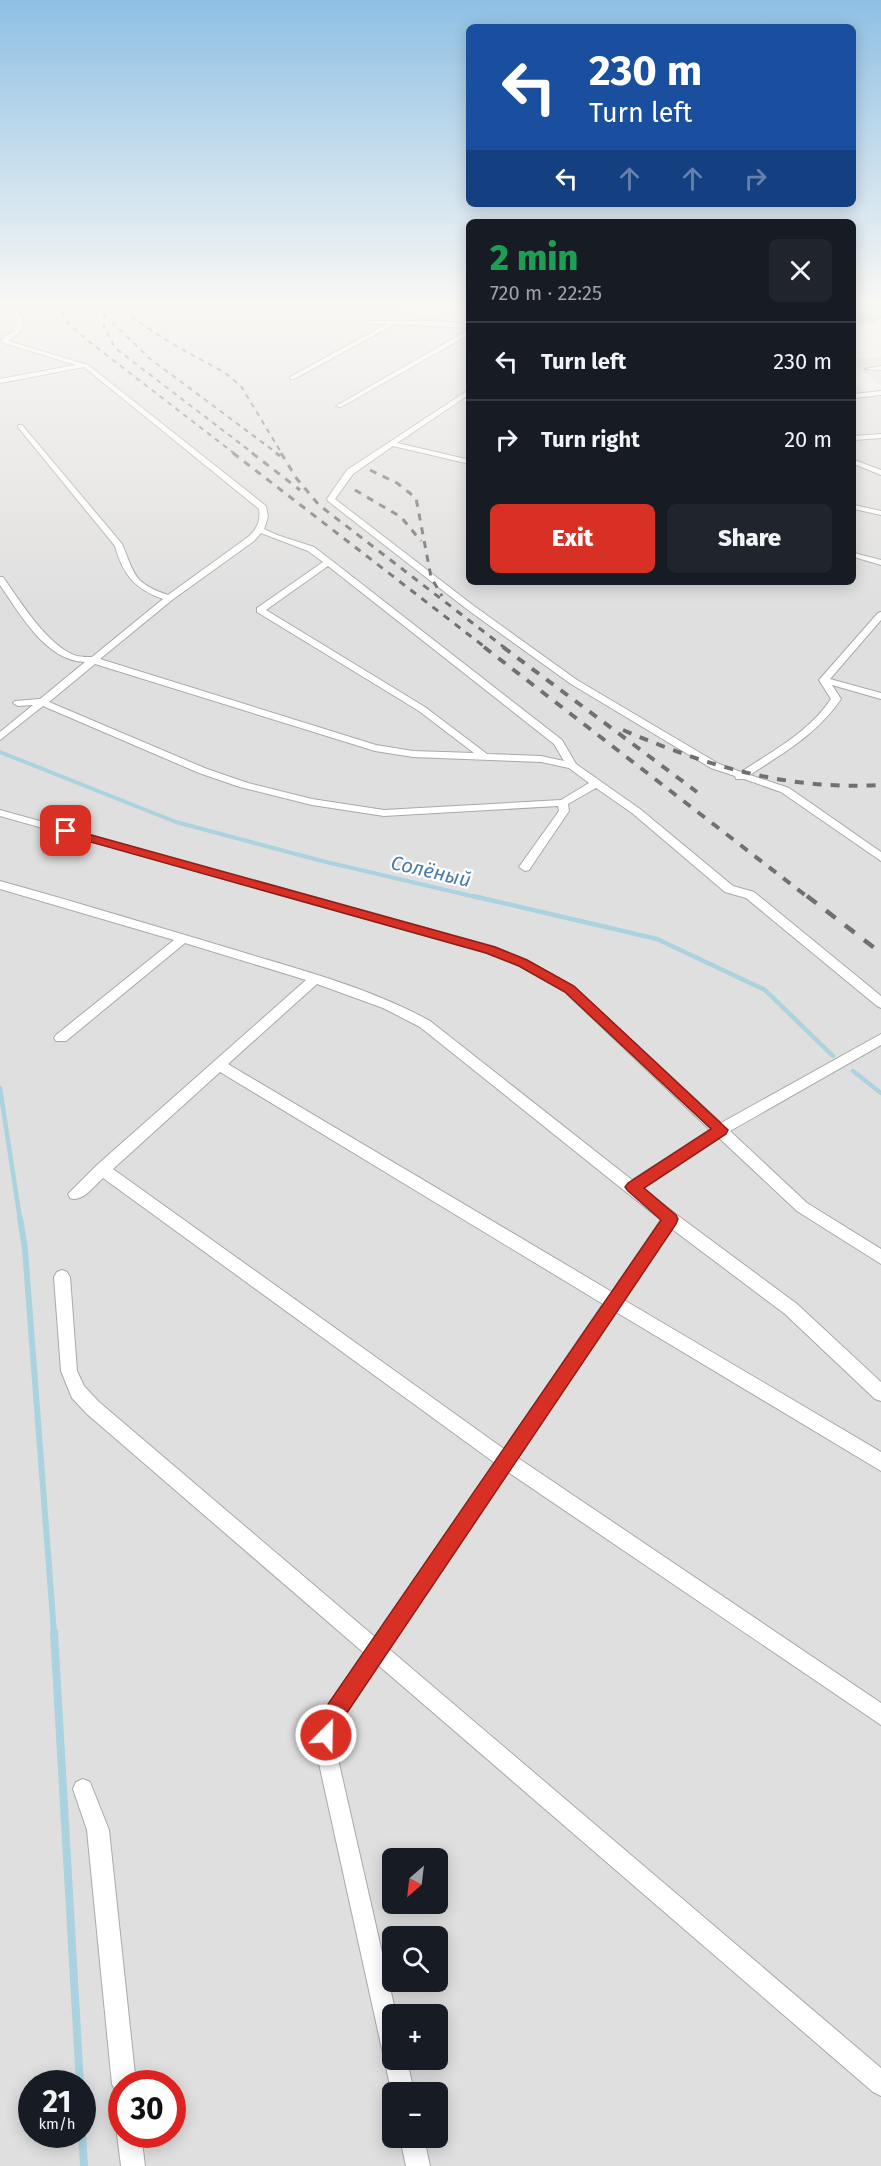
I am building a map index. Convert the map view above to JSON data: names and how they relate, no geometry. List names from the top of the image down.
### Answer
{
  "water": ["Солёный"],
  "north": "bottom left",
  "page": {
    "turn": ["230 m", "Turn left"],
    "heading": ["2 min", "720 m · 22:25"],
    "list": [
      {
        "name": "Turn left",
        "value": "230 m"
      },
      {
        "name": "Turn right",
        "value": "20 m"
      }
    ],
    "buttons": ["Exit", "Share"],
    "map_buttons": ["+", "−"],
    "speed": "21 km/h",
    "limit": "30"
  }
}
